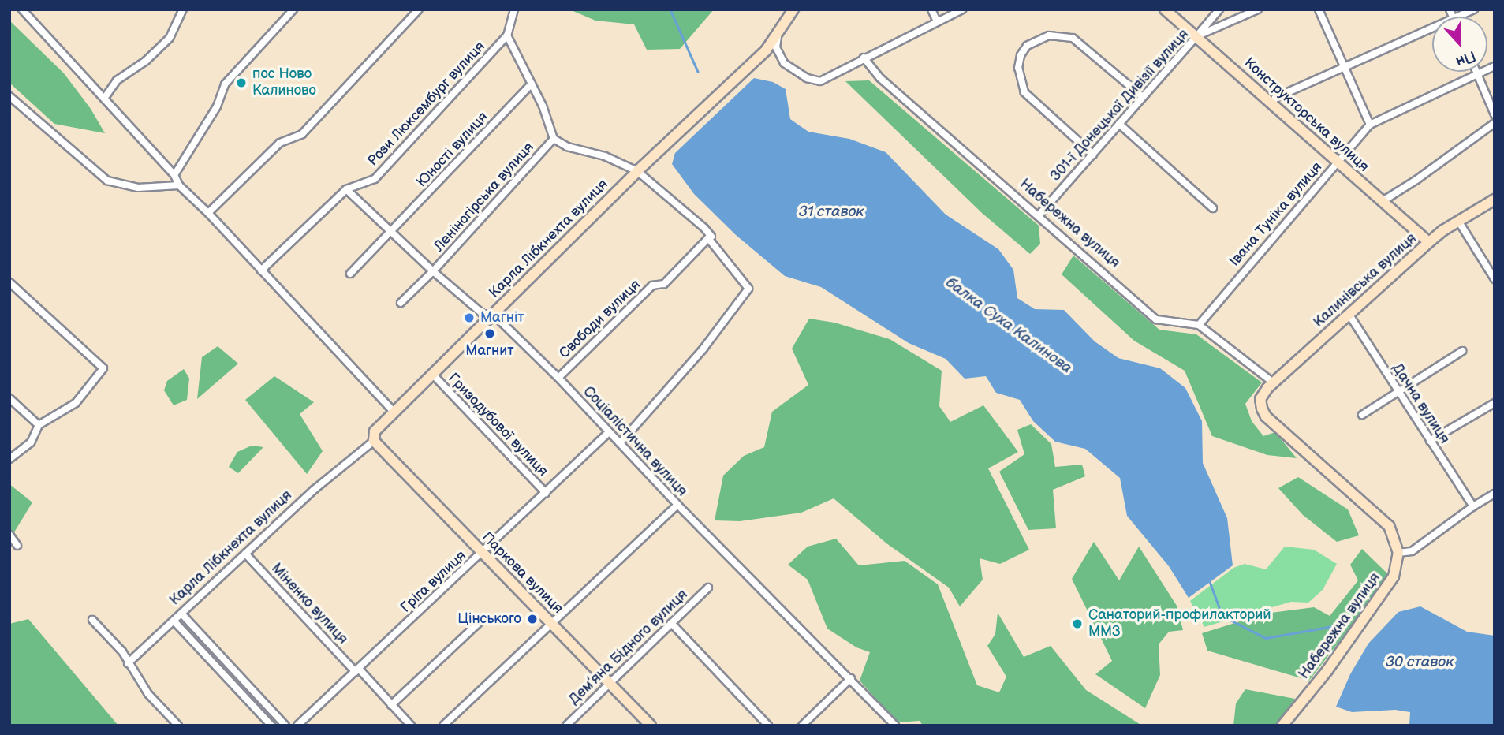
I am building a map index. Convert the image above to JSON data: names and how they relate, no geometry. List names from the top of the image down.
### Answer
{
  "streets": {
    "street": [
      "Рози Люксембург вулиця",
      "301-ї Донецької Дивізії вулиця",
      "Конструкторська вулиця",
      "Юності вулиця",
      "Леніногірська вулиця",
      "Івана Туніка вулиця",
      "Набережна вулиця",
      "Карла Лібкнехта вулиця",
      "Калинівська вулиця",
      "Свободи вулиця",
      "Дачна вулиця",
      "Гризодубової вулиця",
      "Соціалістична вулиця",
      "Паркова вулиця",
      "Гріга вулиця",
      "Міненко вулиця",
      "Дем’яна Бідного вулиця"
    ]
  },
  "crossings": [
    ["Рози Люксембург вулиця", "Соціалістична вулиця"],
    ["301-ї Донецької Дивізії вулиця", "Конструкторська вулиця"],
    ["301-ї Донецької Дивізії вулиця", "Набережна вулиця"],
    ["Конструкторська вулиця", "Івана Туніка вулиця"],
    ["Конструкторська вулиця", "Калинівська вулиця"],
    ["Юності вулиця", "Соціалістична вулиця"],
    ["Леніногірська вулиця", "Соціалістична вулиця"],
    ["Івана Туніка вулиця", "Набережна вулиця"],
    ["Набережна вулиця", "Калинівська вулиця"],
    ["Карла Лібкнехта вулиця", "Гризодубової вулиця"],
    ["Карла Лібкнехта вулиця", "Соціалістична вулиця"],
    ["Карла Лібкнехта вулиця", "Паркова вулиця"],
    ["Карла Лібкнехта вулиця", "Міненко вулиця"],
    ["Калинівська вулиця", "Дачна вулиця"],
    ["Свободи вулиця", "Соціалістична вулиця"],
    ["Гризодубової вулиця", "Гріга вулиця"],
    ["Соціалістична вулиця", "Гріга вулиця"],
    ["Паркова вулиця", "Гріга вулиця"],
    ["Паркова вулиця", "Дем’яна Бідного вулиця"],
    ["Гріга вулиця", "Міненко вулиця"]
  ],
  "water": ["31 ставок", "балка Суха Калинова", "30 ставок"],
  "places": [
    "пос Ново Калиново",
    "Магніт",
    "Магнит",
    "Цінського",
    "Санаторий-профилакторий ММЗ"
  ],
  "north": "bottom"
}
